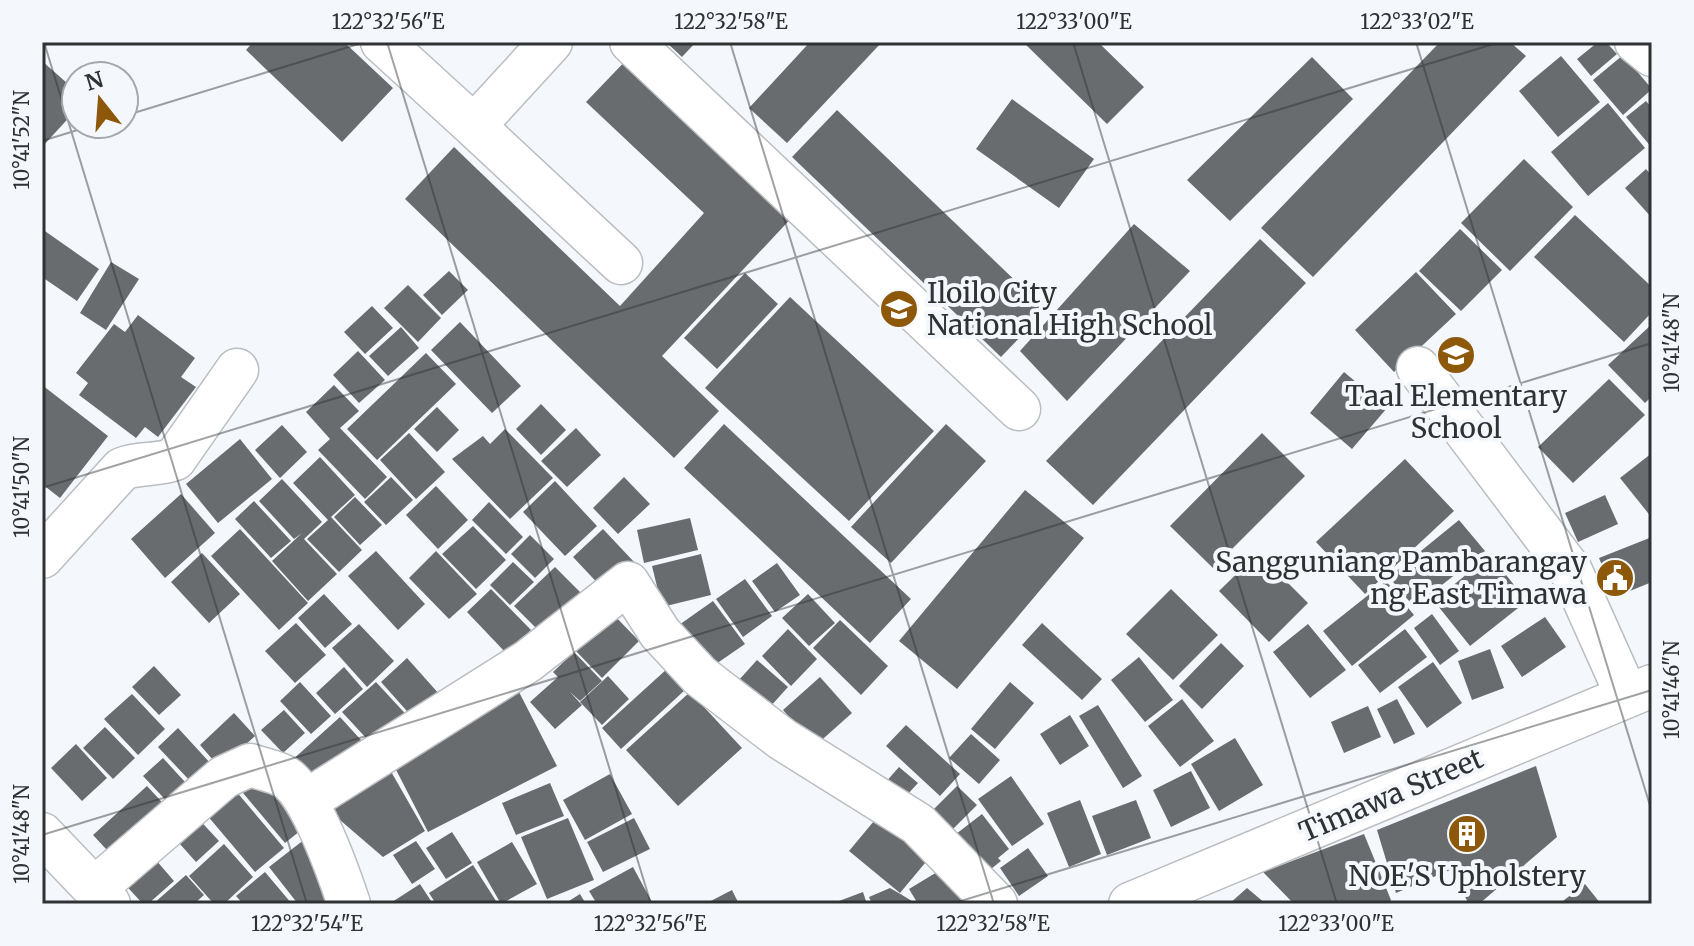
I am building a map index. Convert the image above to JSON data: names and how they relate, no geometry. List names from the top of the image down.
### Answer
{
  "streets": {
    "street": ["Timawa Street"]
  },
  "places": {
    "school or university": ["Iloilo City National High School", "Taal Elementary School"],
    "public building": ["Sangguniang Pambarangay ng East Timawa"],
    "building": ["NOE'S Upholstery"]
  },
  "north": "top",
  "coordinates": [
    "122°32'56\"E",
    "122°32'58\"E",
    "122°33'00\"E",
    "122°33'02\"E",
    "10°41'52\"N",
    "10°41'48\"N",
    "10°41'50\"N",
    "10°41'46\"N",
    "122°32'54\"E"
  ]
}
